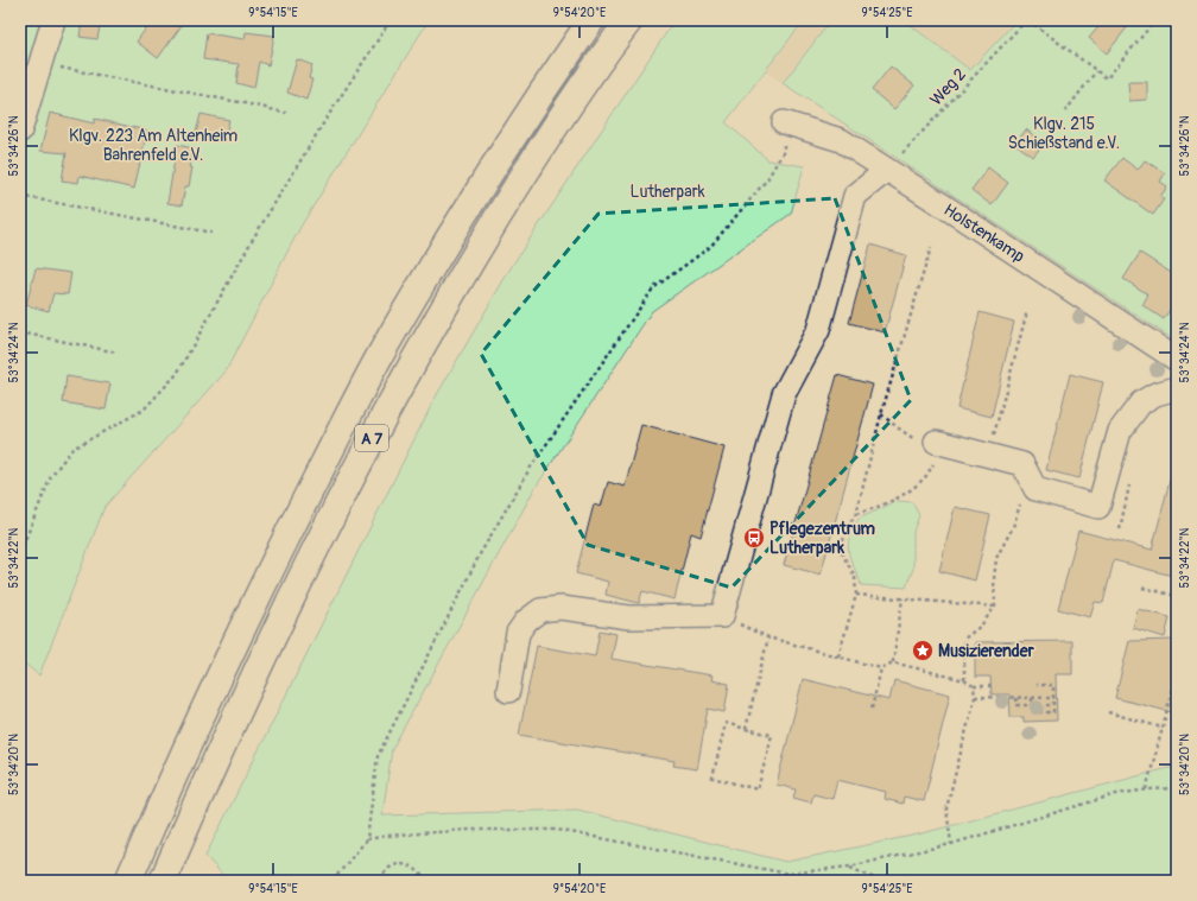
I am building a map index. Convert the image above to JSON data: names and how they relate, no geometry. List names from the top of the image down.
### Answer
{
  "streets": {
    "highway": ["A 7"],
    "street": ["Holstenkamp"],
    "path": ["Weg 2"]
  },
  "crossings": [
    ["Weg 2", "Holstenkamp"]
  ],
  "parks": ["Klgv. 215 Schießstand e.V.", "Klgv. 223 Am Altenheim Bahrenfeld e.V.", "Lutherpark"],
  "places": {
    "bus stop": ["Pflegezentrum Lutherpark"],
    "place": ["Musizierender"]
  },
  "coordinates": [
    "9°54'15\"E",
    "9°54'20\"E",
    "9°54'25\"E",
    "53°34'26\"N",
    "53°34'24\"N",
    "53°34'22\"N",
    "53°34'20\"N"
  ]
}
